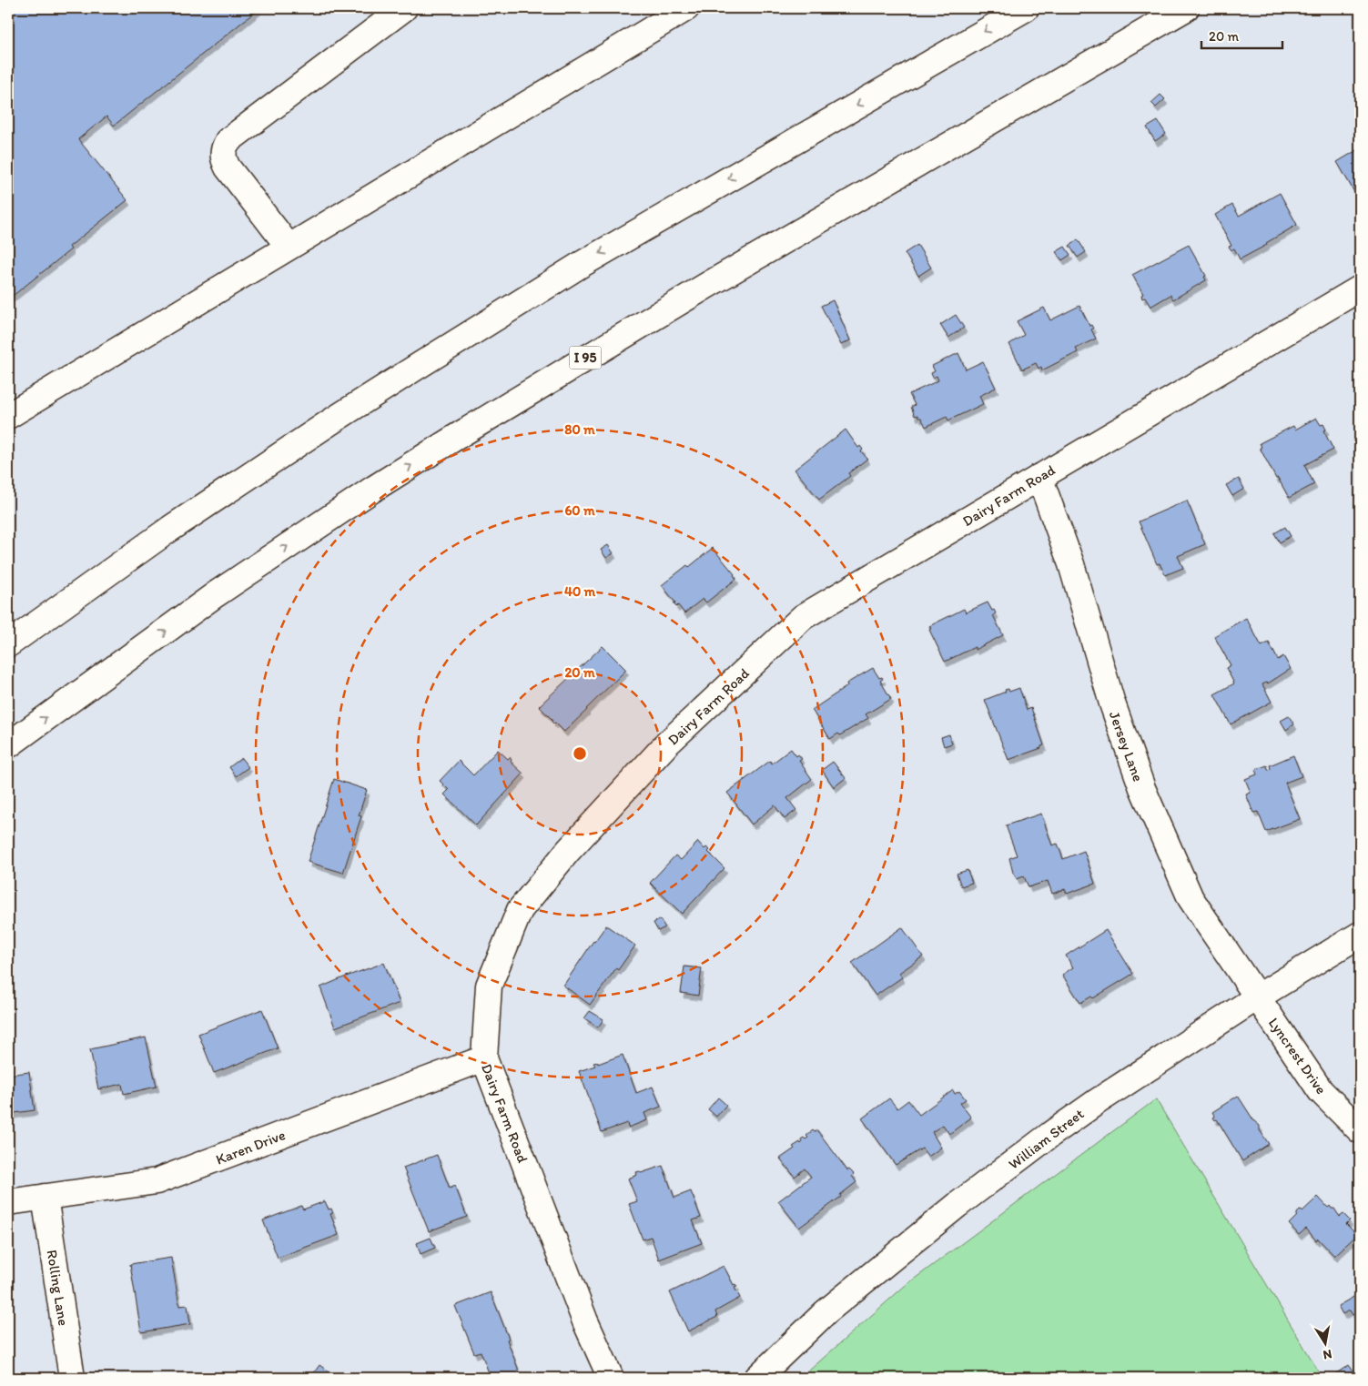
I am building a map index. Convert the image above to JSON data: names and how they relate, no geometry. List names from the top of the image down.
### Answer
{
  "streets": {
    "main road": [
      "I 95",
      "Dairy Farm Road",
      "Jersey Lane",
      "Lyncrest Drive",
      "William Street",
      "Karen Drive",
      "Rolling Lane"
    ]
  },
  "crossings": [
    ["Dairy Farm Road", "Jersey Lane"],
    ["Dairy Farm Road", "Karen Drive"],
    ["Jersey Lane", "Lyncrest Drive"],
    ["Jersey Lane", "William Street"],
    ["Lyncrest Drive", "William Street"],
    ["Karen Drive", "Rolling Lane"]
  ],
  "scale_bar": "20 m",
  "north": "bottom",
  "rings": [
    "80 m",
    "60 m",
    "40 m",
    "20 m"
  ]
}
